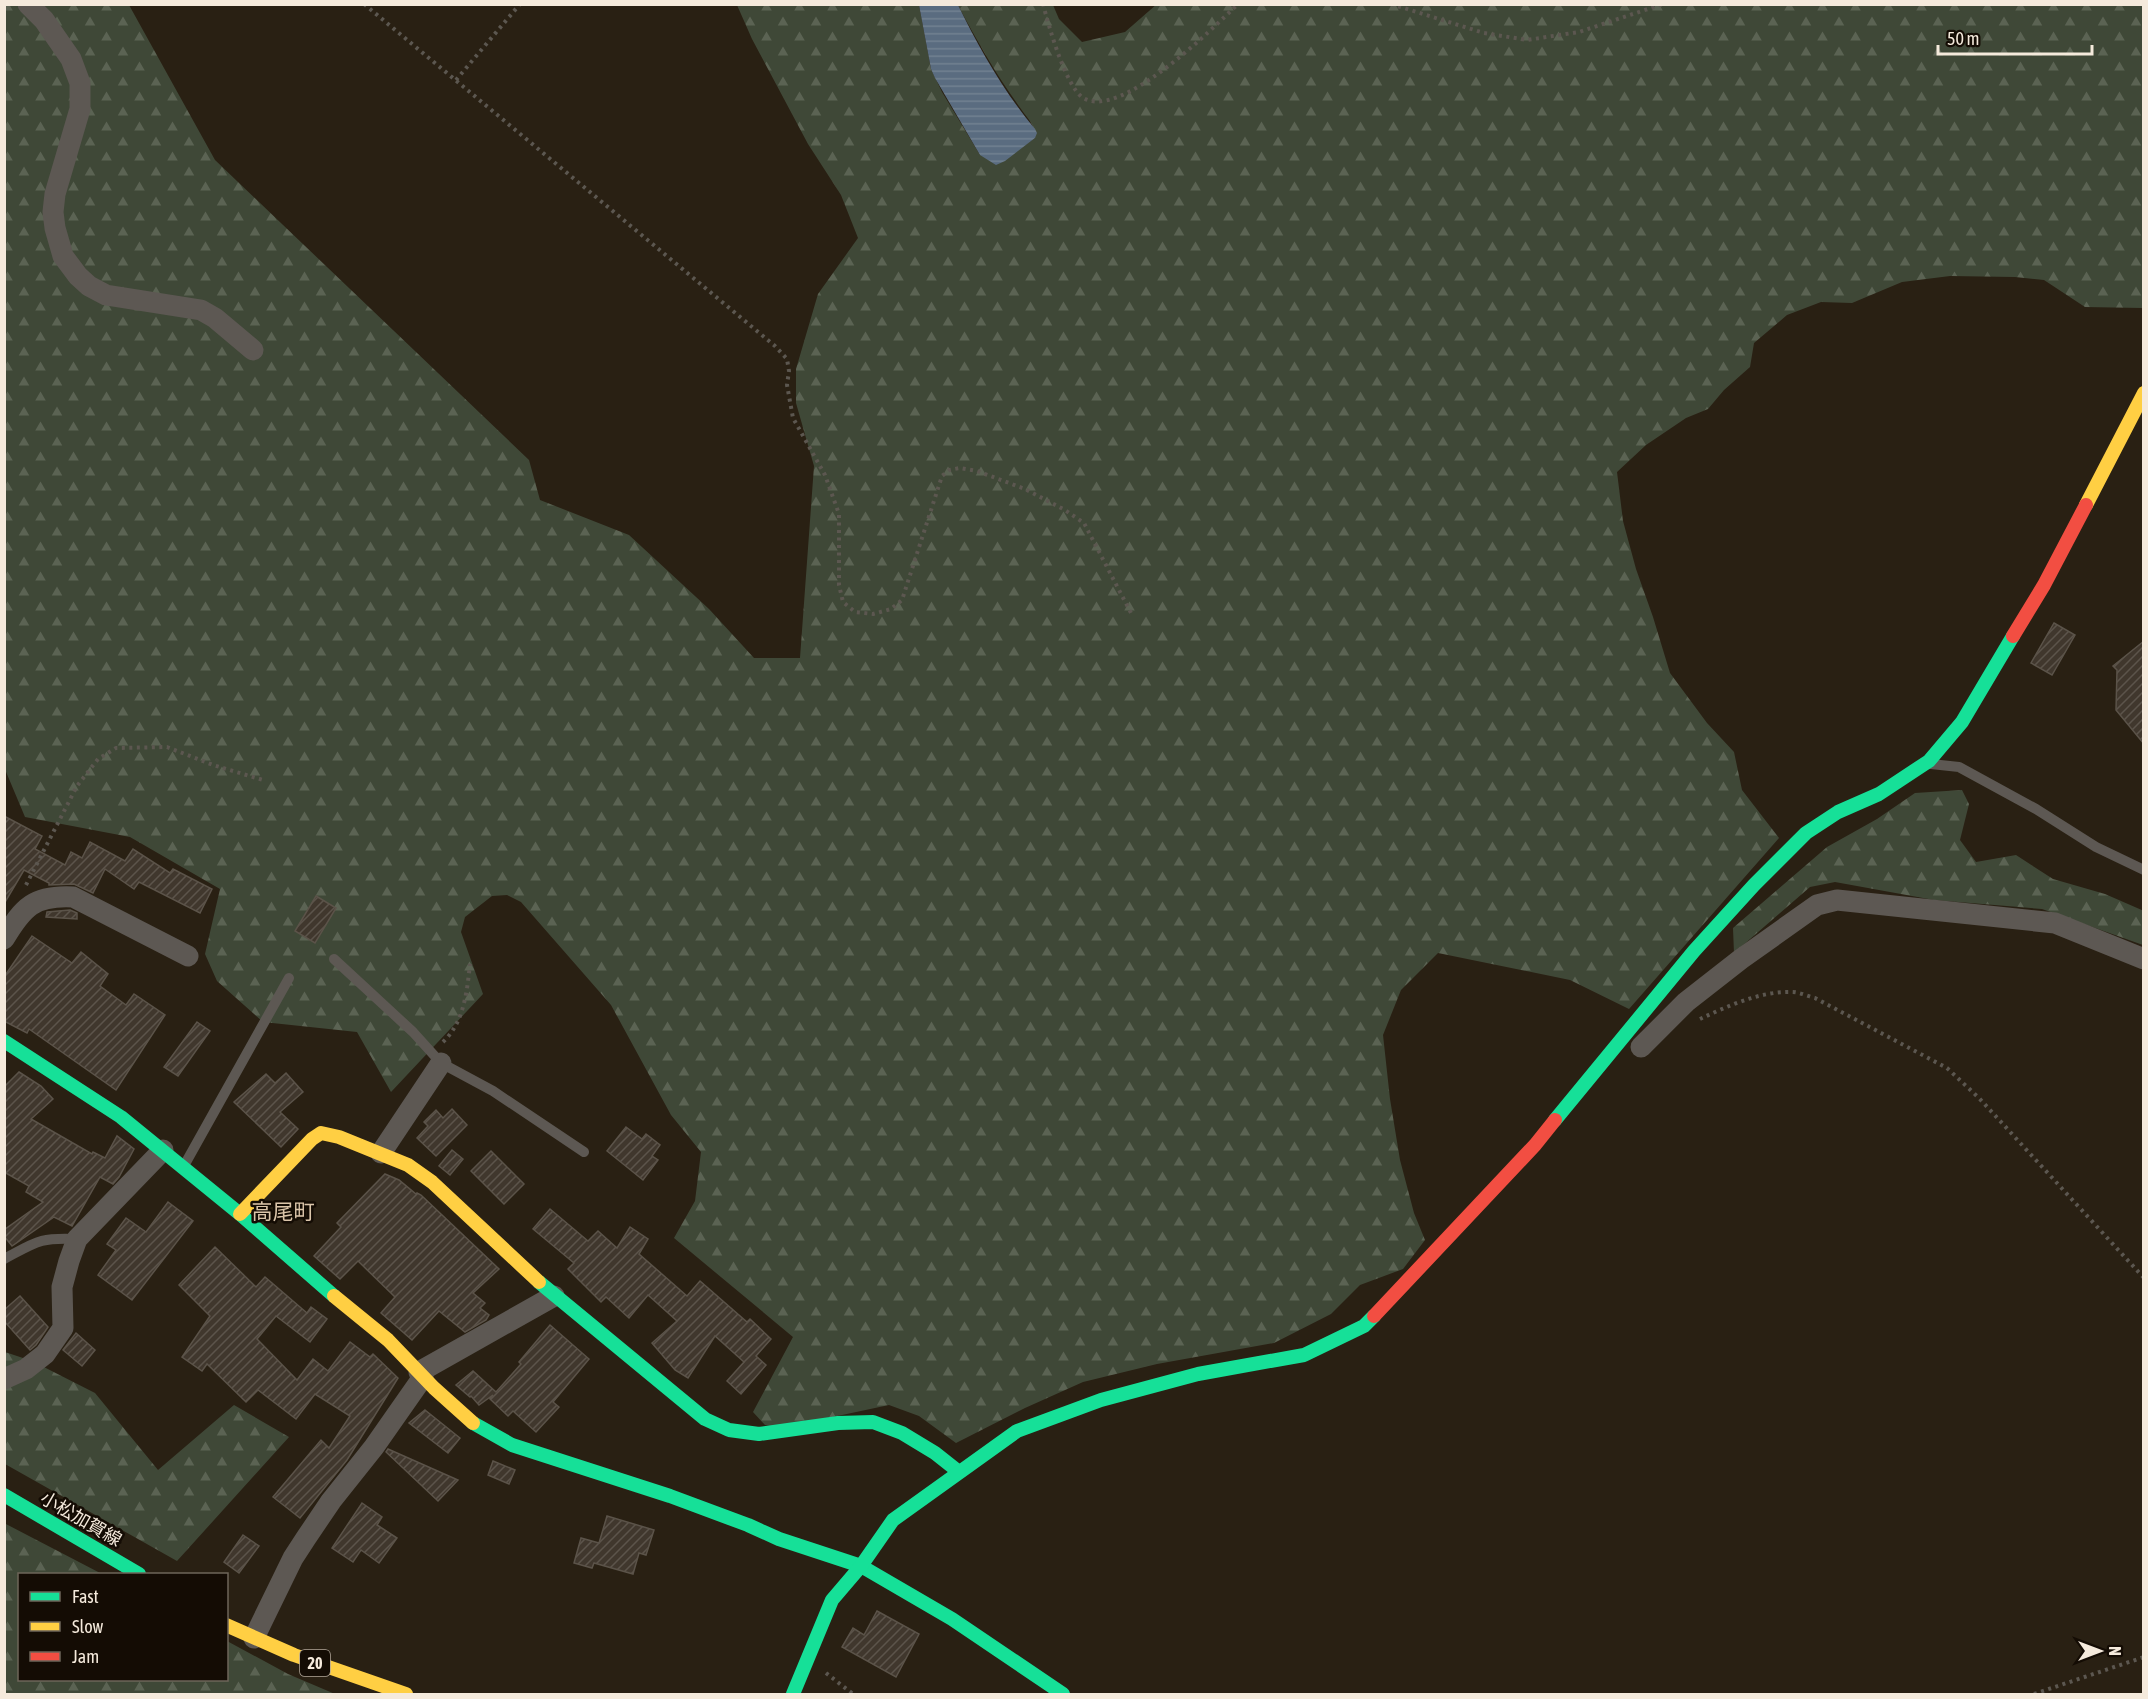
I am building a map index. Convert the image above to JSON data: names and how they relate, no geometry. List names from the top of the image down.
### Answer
{
  "streets": {
    "street": ["小松加賀線", "20"]
  },
  "districts": ["高尾町"],
  "legend": ["Fast", "Slow", "Jam"],
  "scale_bar": "50 m",
  "north": "right"
}
